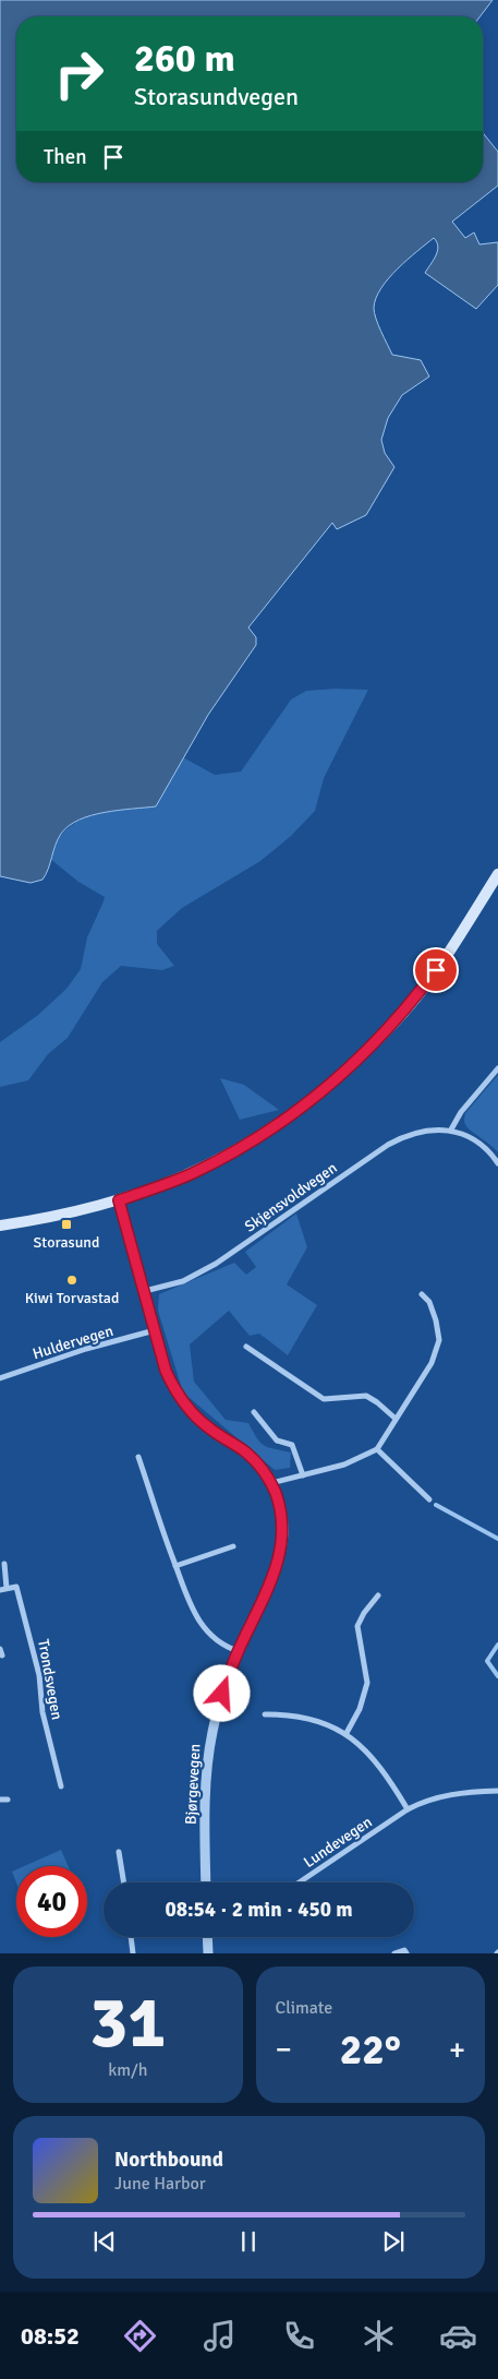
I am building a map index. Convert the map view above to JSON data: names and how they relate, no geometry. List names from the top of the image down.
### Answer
{
  "streets": {
    "street": [
      "Skjensvoldvegen",
      "Huldervegen",
      "Trondsvegen",
      "Bjørgevegen",
      "Lundevegen"
    ]
  },
  "crossings": [
    ["Skjensvoldvegen", "Bjørgevegen"],
    ["Huldervegen", "Bjørgevegen"]
  ],
  "places": {
    "transit": ["Storasund"],
    "other": ["Kiwi Torvastad"]
  },
  "page": {
    "turn": ["260 m", "Storasundvegen"],
    "then": "Then",
    "limit": "40",
    "trip": "08:54 · 2 min · 450 m",
    "tile": [
      ["31", "km/h"],
      "Climate"
    ],
    "heat": ["−", "22°", "+"],
    "song": ["Northbound", "June Harbor"],
    "tabs": "08:52"
  }
}
